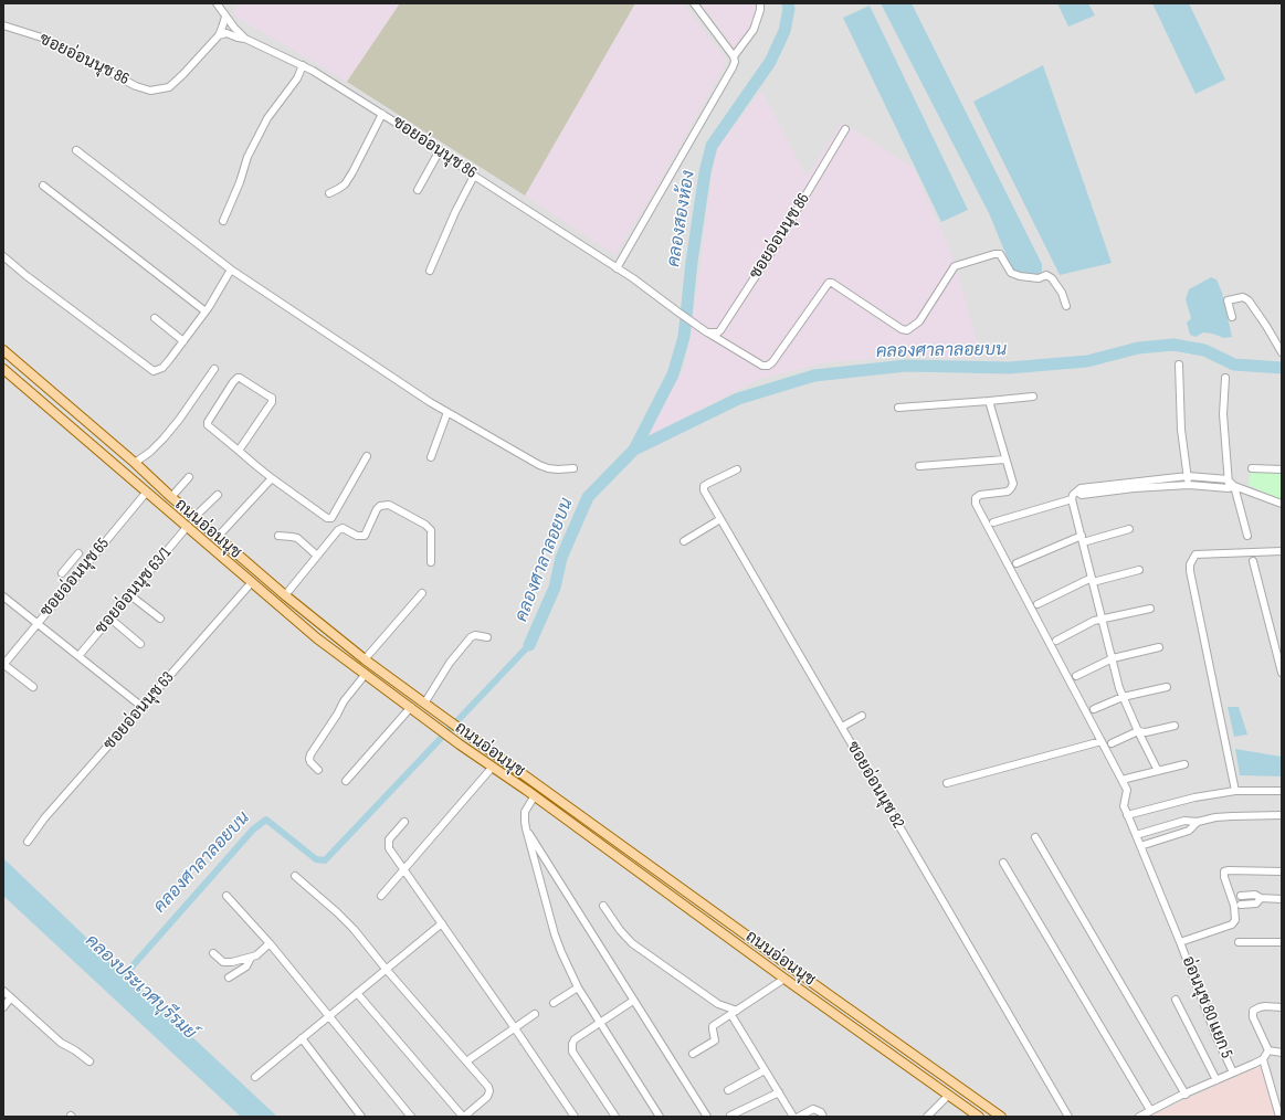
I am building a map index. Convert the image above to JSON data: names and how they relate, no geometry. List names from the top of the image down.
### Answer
{
  "streets": {
    "main road": ["ถนนอ่อนนุช"],
    "street": [
      "ซอยอ่อนนุช 86",
      "ซอยอ่อนนุช 65",
      "ซอยอ่อนนุช 63/1",
      "ซอยอ่อนนุช 63",
      "ซอยอ่อนนุช 82",
      "อ่อนนุช 80 แยก 5"
    ]
  },
  "crossings": [
    ["ถนนอ่อนนุช", "ซอยอ่อนนุช 65"],
    ["ถนนอ่อนนุช", "ซอยอ่อนนุช 63/1"],
    ["ถนนอ่อนนุช", "ซอยอ่อนนุช 63"]
  ],
  "water": ["คลองสองห้อง", "คลองศาลาลอยบน", "คลองประเวศบุรีรมย์"]
}
